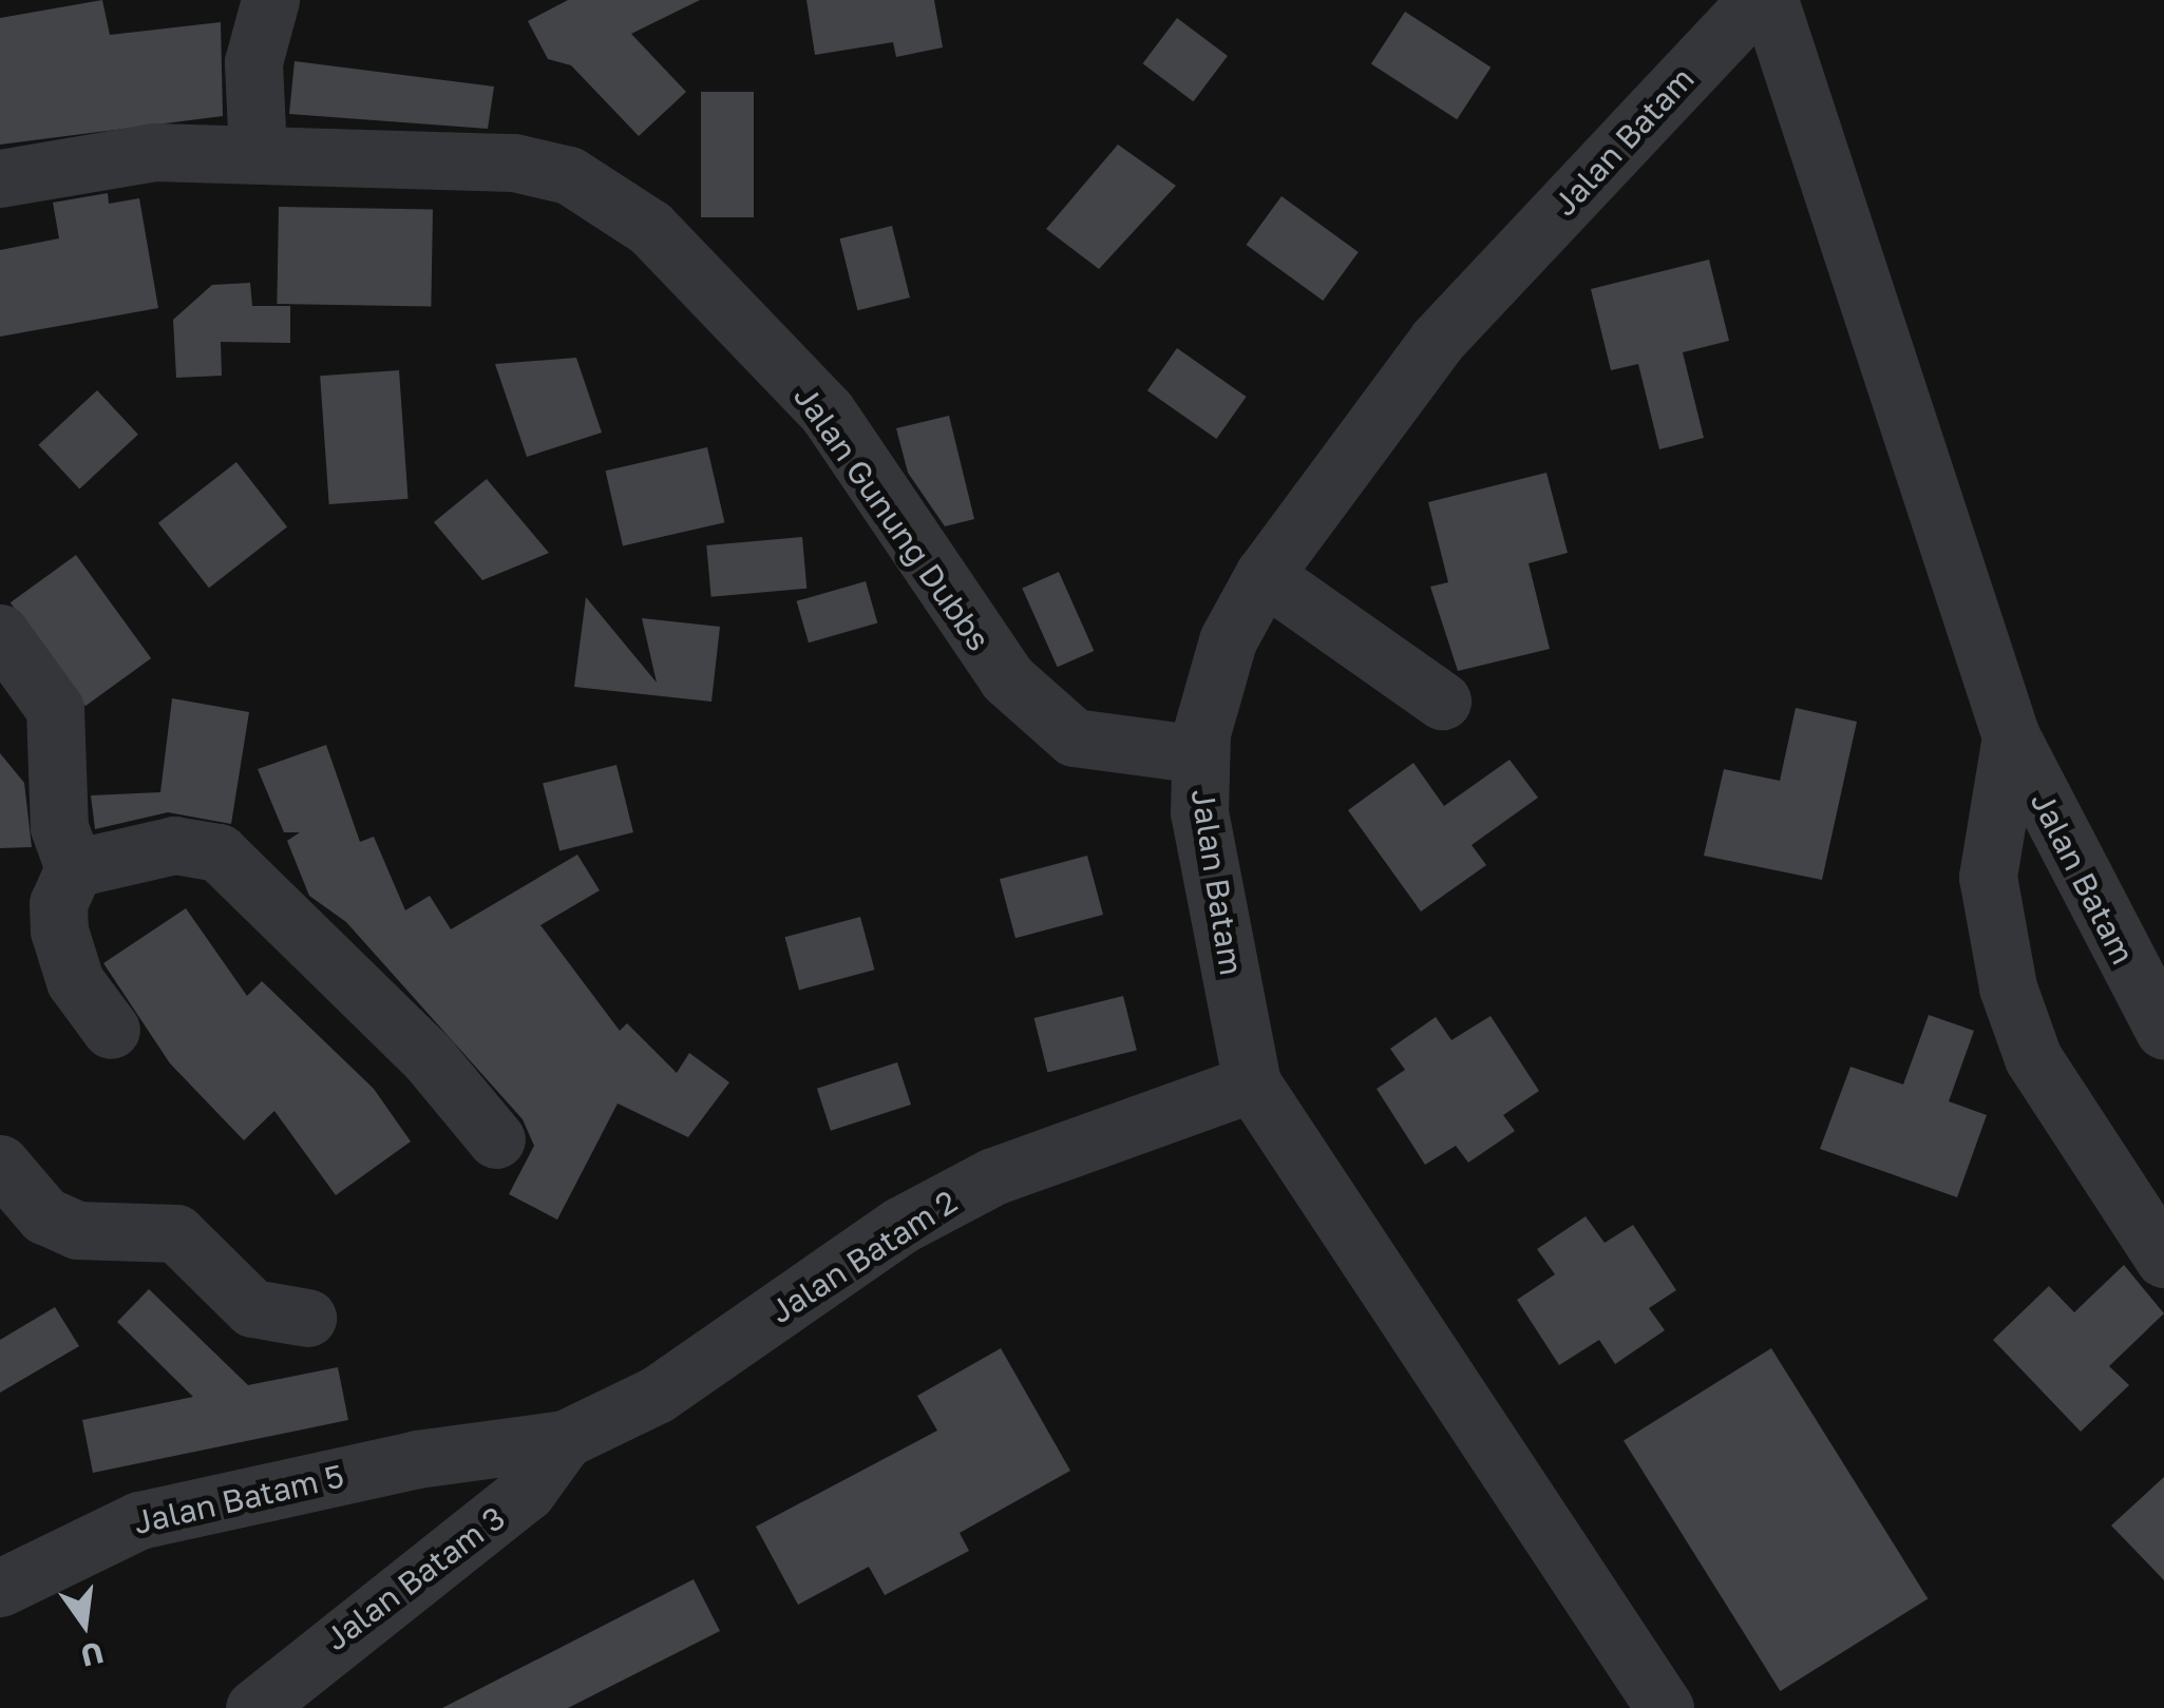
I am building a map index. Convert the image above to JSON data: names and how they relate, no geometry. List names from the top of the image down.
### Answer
{
  "streets": {
    "street": [
      "Jalan Batam",
      "Jalan Gunung Dubbs",
      "Jalan Batam 2",
      "Jalan Batam 5",
      "Jalan Batam 3"
    ]
  },
  "crossings": [
    ["Jalan Batam", "Jalan Gunung Dubbs"],
    ["Jalan Batam", "Jalan Batam 2"],
    ["Jalan Batam 2", "Jalan Batam 5"],
    ["Jalan Batam 2", "Jalan Batam 3"]
  ],
  "north": "bottom"
}
